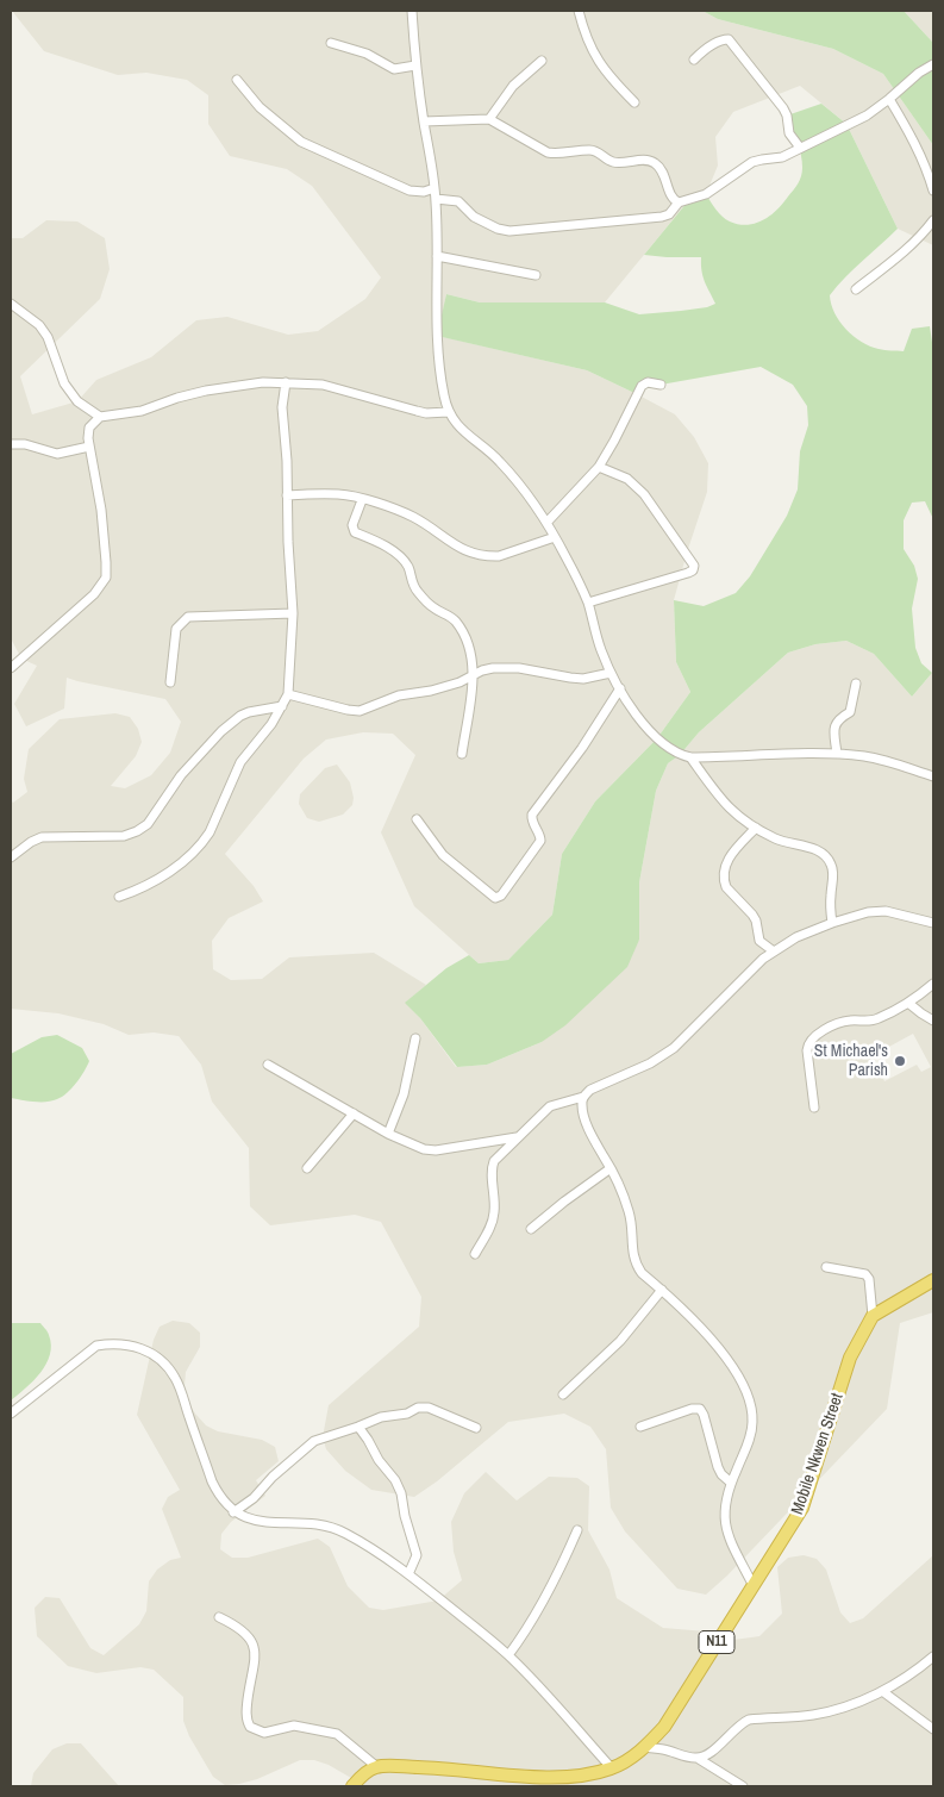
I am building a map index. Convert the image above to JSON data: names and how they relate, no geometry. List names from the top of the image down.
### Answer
{
  "streets": {
    "highway": ["Mobile Nkwen Street", "N11"]
  },
  "places": ["St Michael's Parish"]
}
